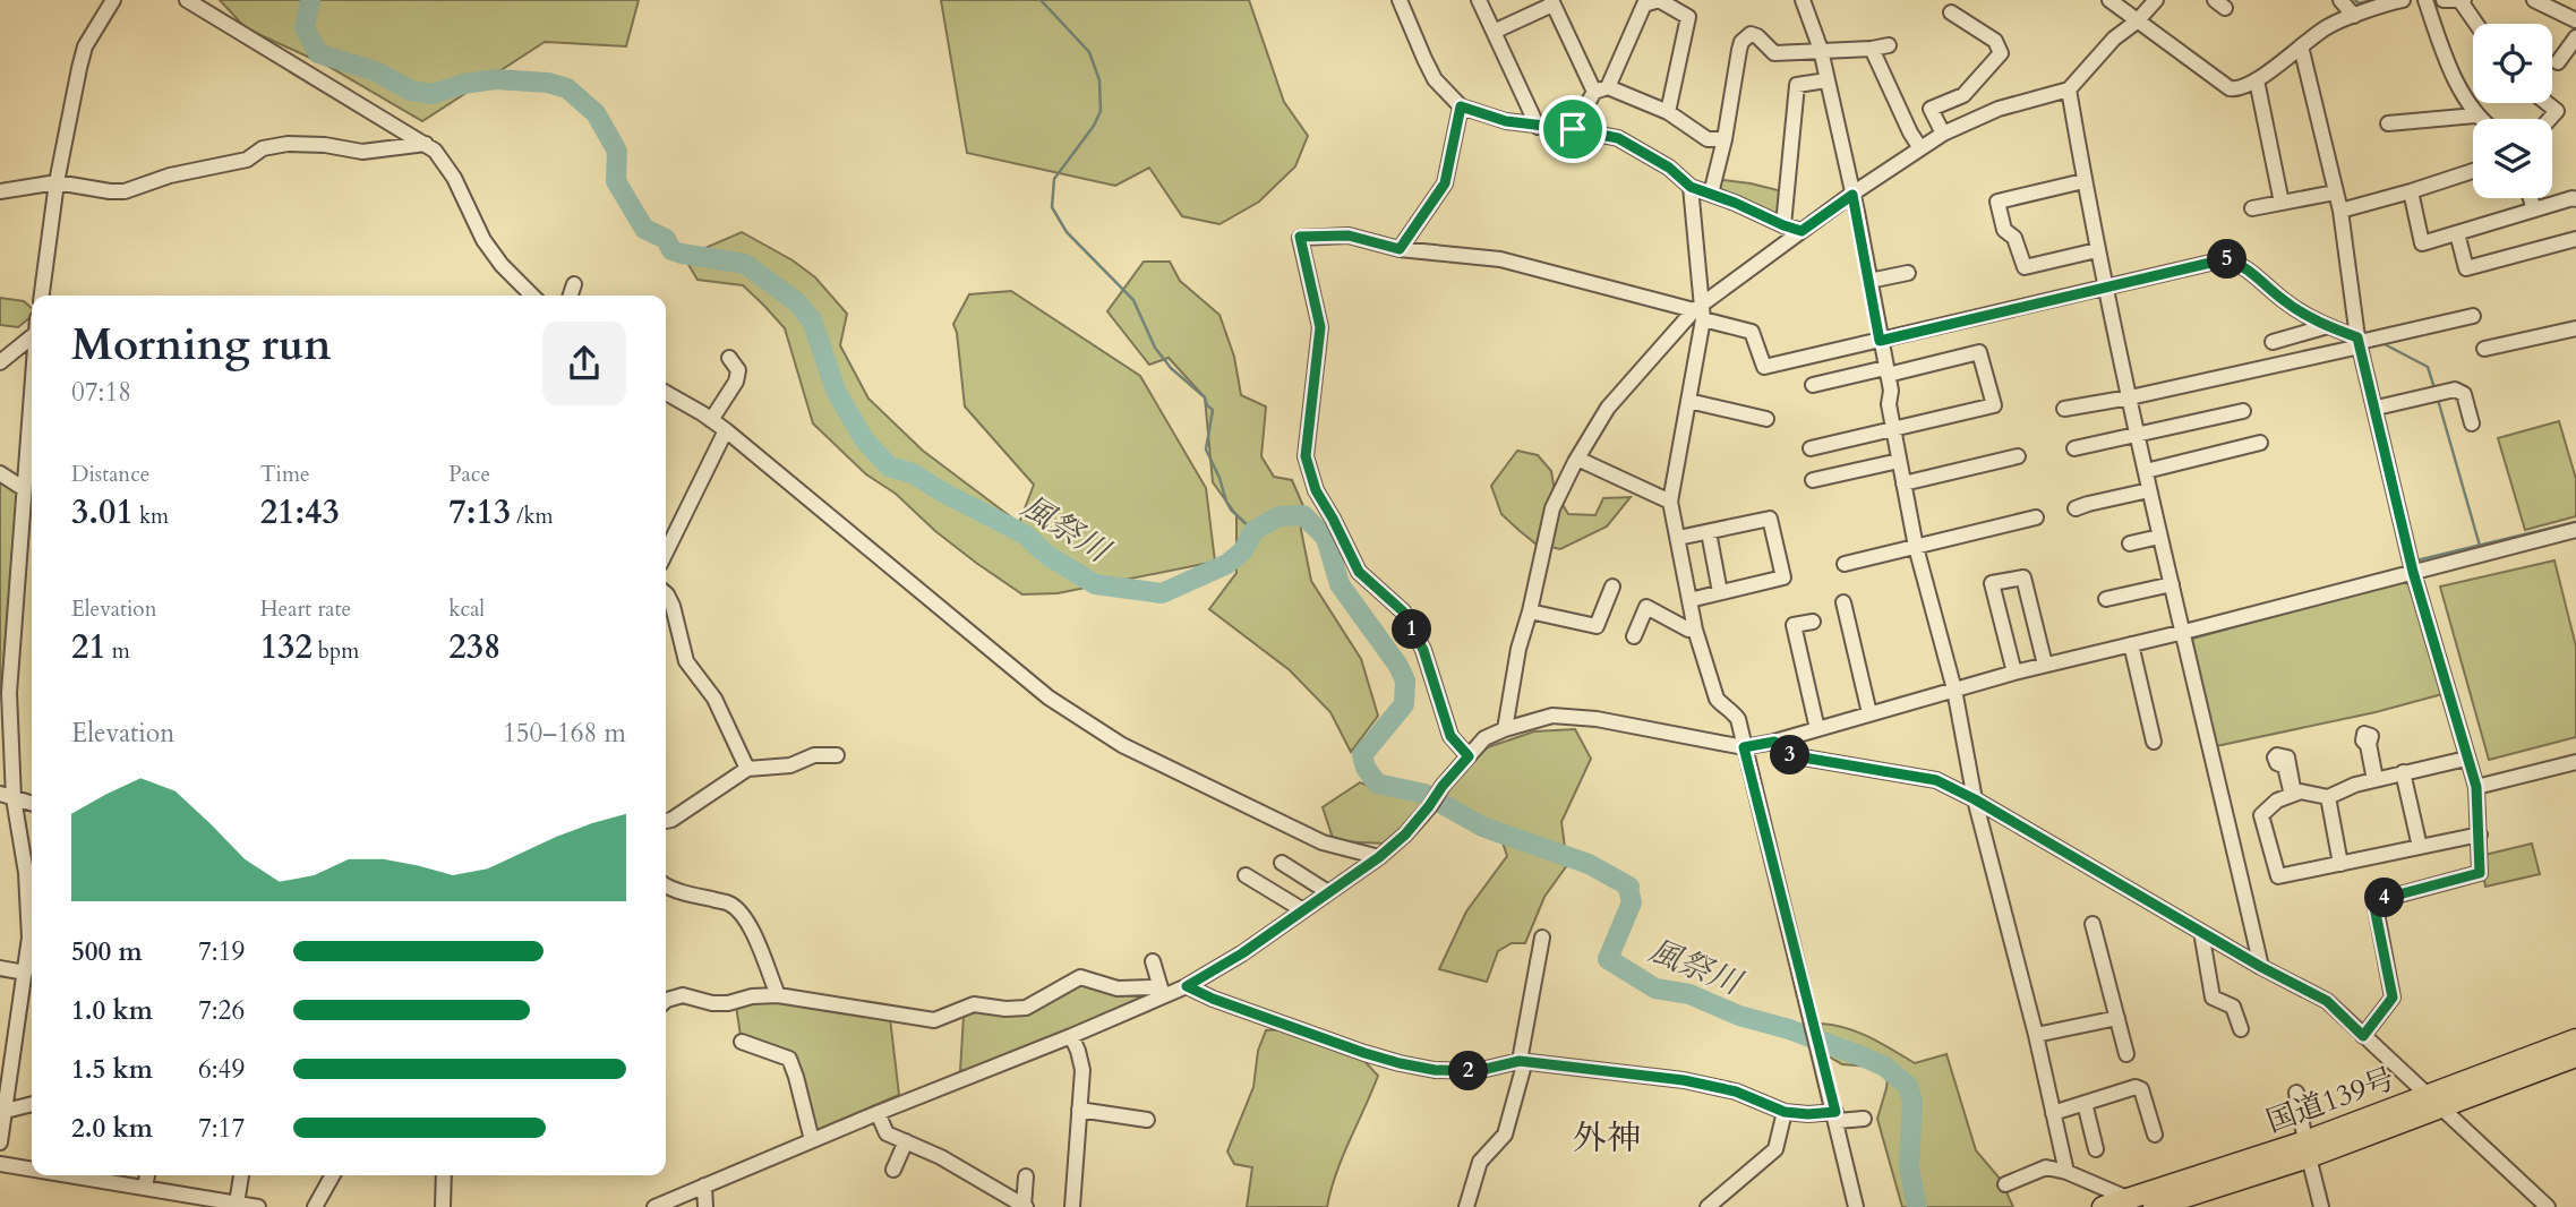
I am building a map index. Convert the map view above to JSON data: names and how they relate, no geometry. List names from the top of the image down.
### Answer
{
  "streets": {
    "highway": ["国道139号"]
  },
  "districts": ["外神"],
  "water": ["風祭川"],
  "page": {
    "pins": [
      "5",
      "1",
      "3",
      "4",
      "2"
    ],
    "heading": ["Morning run", "07:18"],
    "stats": [
      ["Distance", "3.01 km"],
      ["Time", "21:43"],
      ["Pace", "7:13 /km"],
      ["Elevation", "21 m"],
      ["Heart rate", "132 bpm"],
      ["kcal", "238"]
    ],
    "chart": ["Elevation", "150–168 m"],
    "list": [
      {
        "name": "500 m",
        "note": "7:19"
      },
      {
        "name": "1.0 km",
        "note": "7:26"
      },
      {
        "name": "1.5 km",
        "note": "6:49"
      },
      {
        "name": "2.0 km",
        "note": "7:17"
      }
    ]
  }
}
